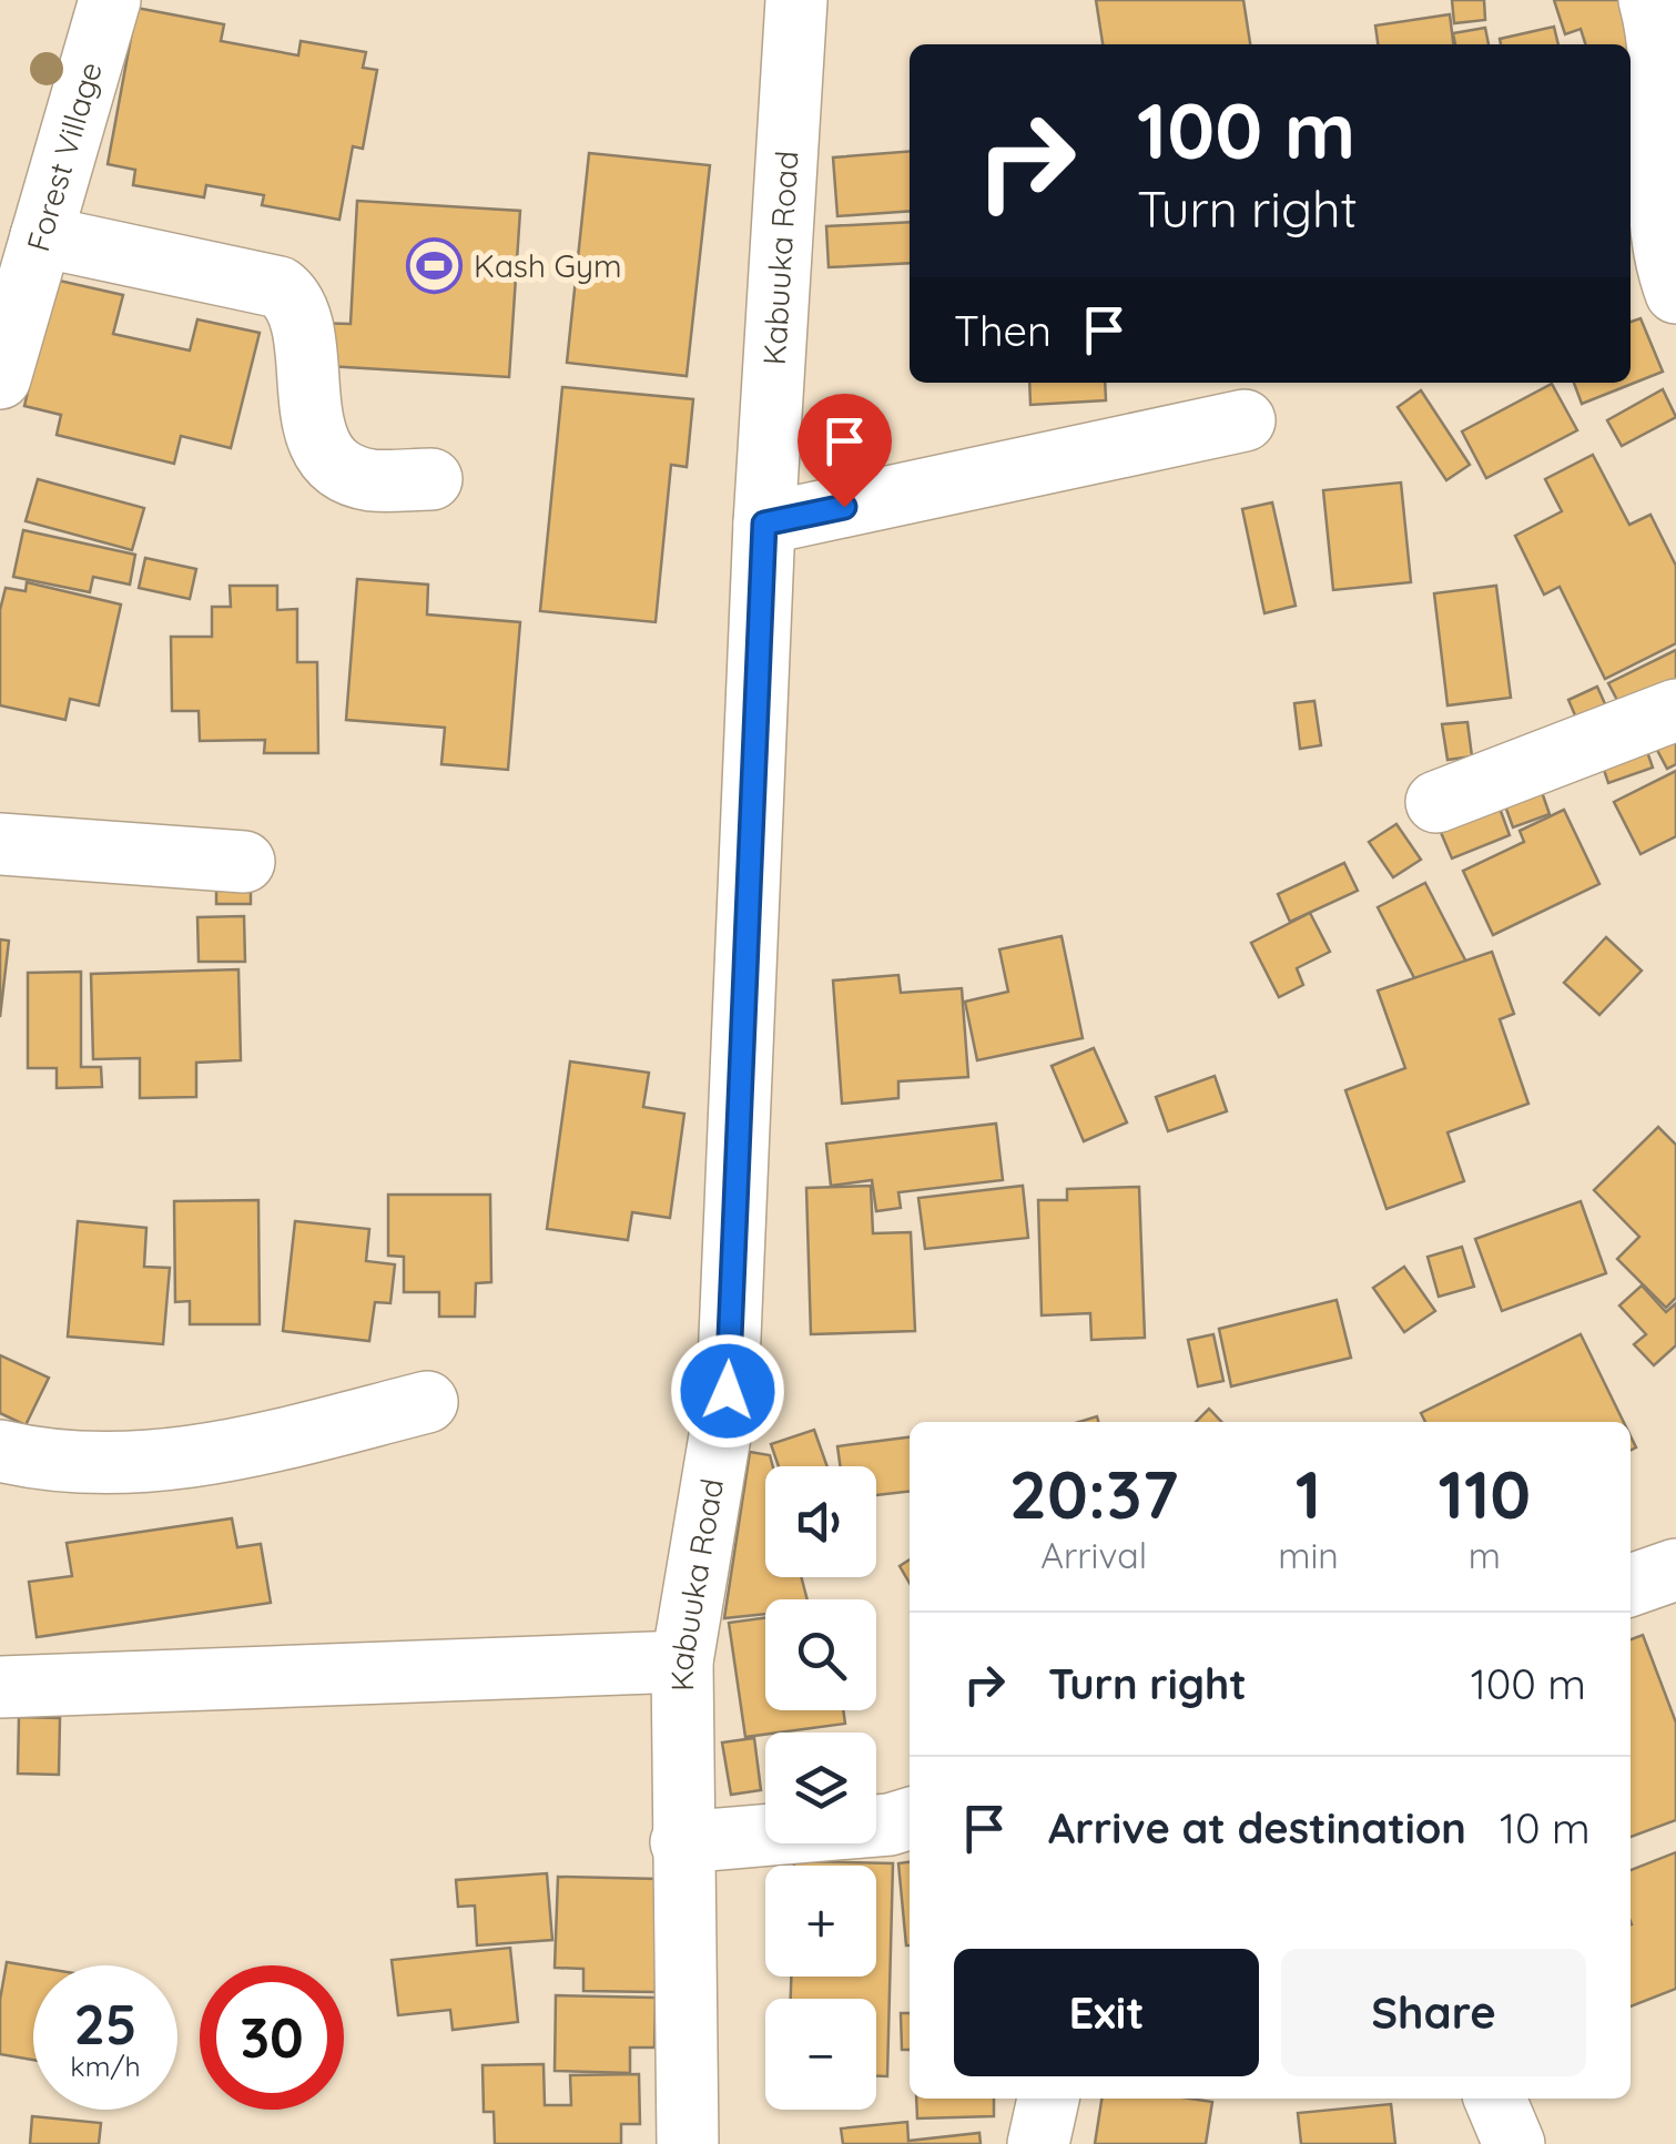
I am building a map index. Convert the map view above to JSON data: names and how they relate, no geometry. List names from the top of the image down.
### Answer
{
  "streets": {
    "street": ["Forest Village", "Kabuuka Road"]
  },
  "places": {
    "sports": ["Kash Gym"]
  },
  "page": {
    "turn": ["100 m", "Turn right"],
    "then": "Then",
    "eta": [
      "20:37",
      "Arrival",
      "1",
      "min",
      "110",
      "m"
    ],
    "map_buttons": ["+", "−"],
    "list": [
      {
        "name": "Turn right",
        "value": "100 m"
      },
      {
        "name": "Arrive at destination",
        "value": "10 m"
      }
    ],
    "buttons": ["Exit", "Share"],
    "speed": "25 km/h",
    "limit": "30"
  }
}
